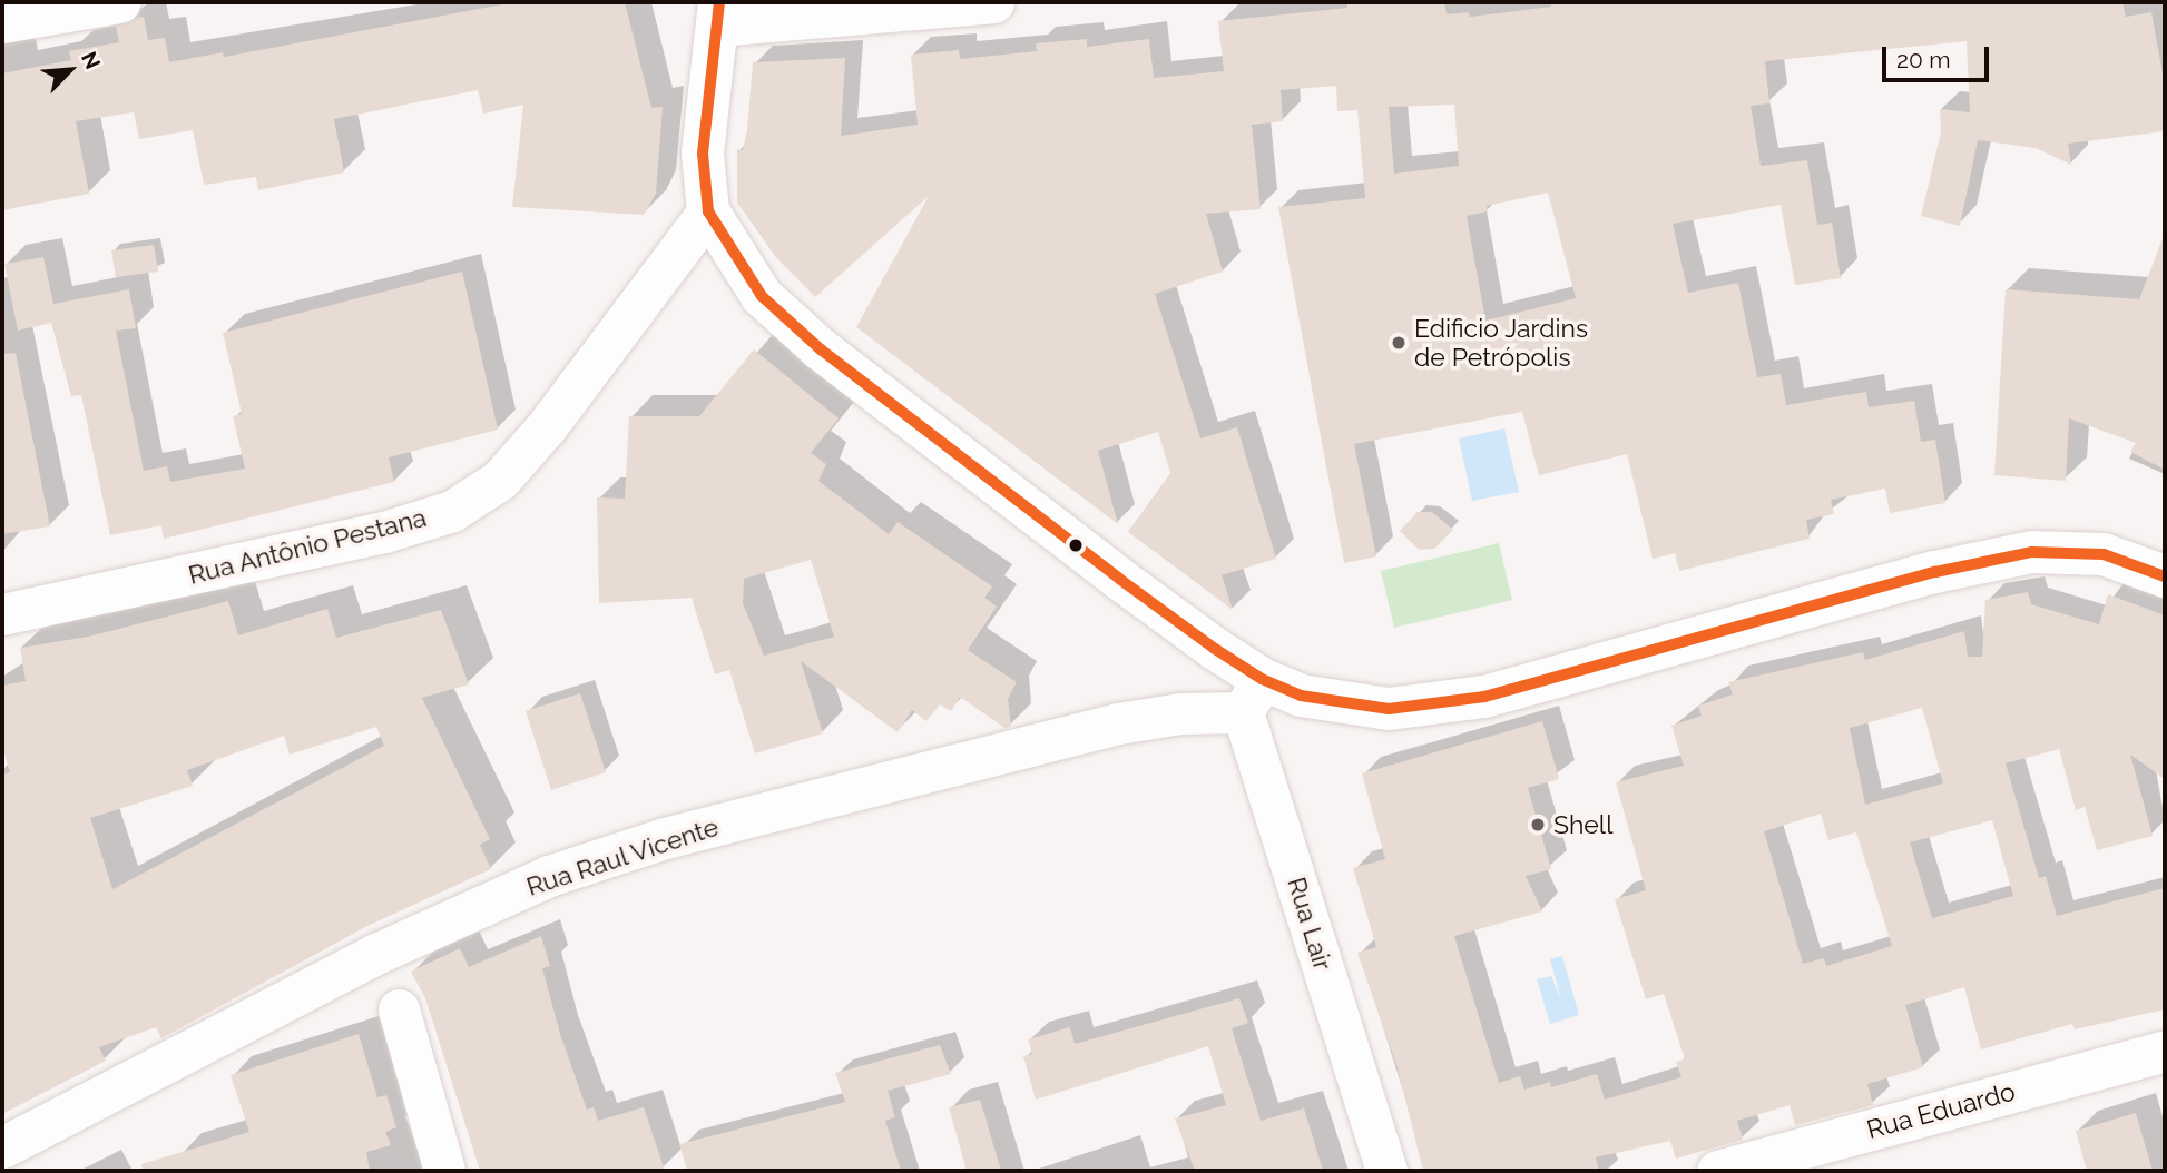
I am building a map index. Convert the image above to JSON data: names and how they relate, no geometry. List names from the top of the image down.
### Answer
{
  "streets": {
    "street": [
      "Rua Antônio Pestana",
      "Rua Raul Vicente",
      "Rua Lair",
      "Rua Eduardo"
    ]
  },
  "crossings": [
    ["Rua Raul Vicente", "Rua Lair"]
  ],
  "places": ["Edificio Jardins de Petrópolis", "Shell"],
  "scale_bar": "20 m",
  "north": "top right"
}
